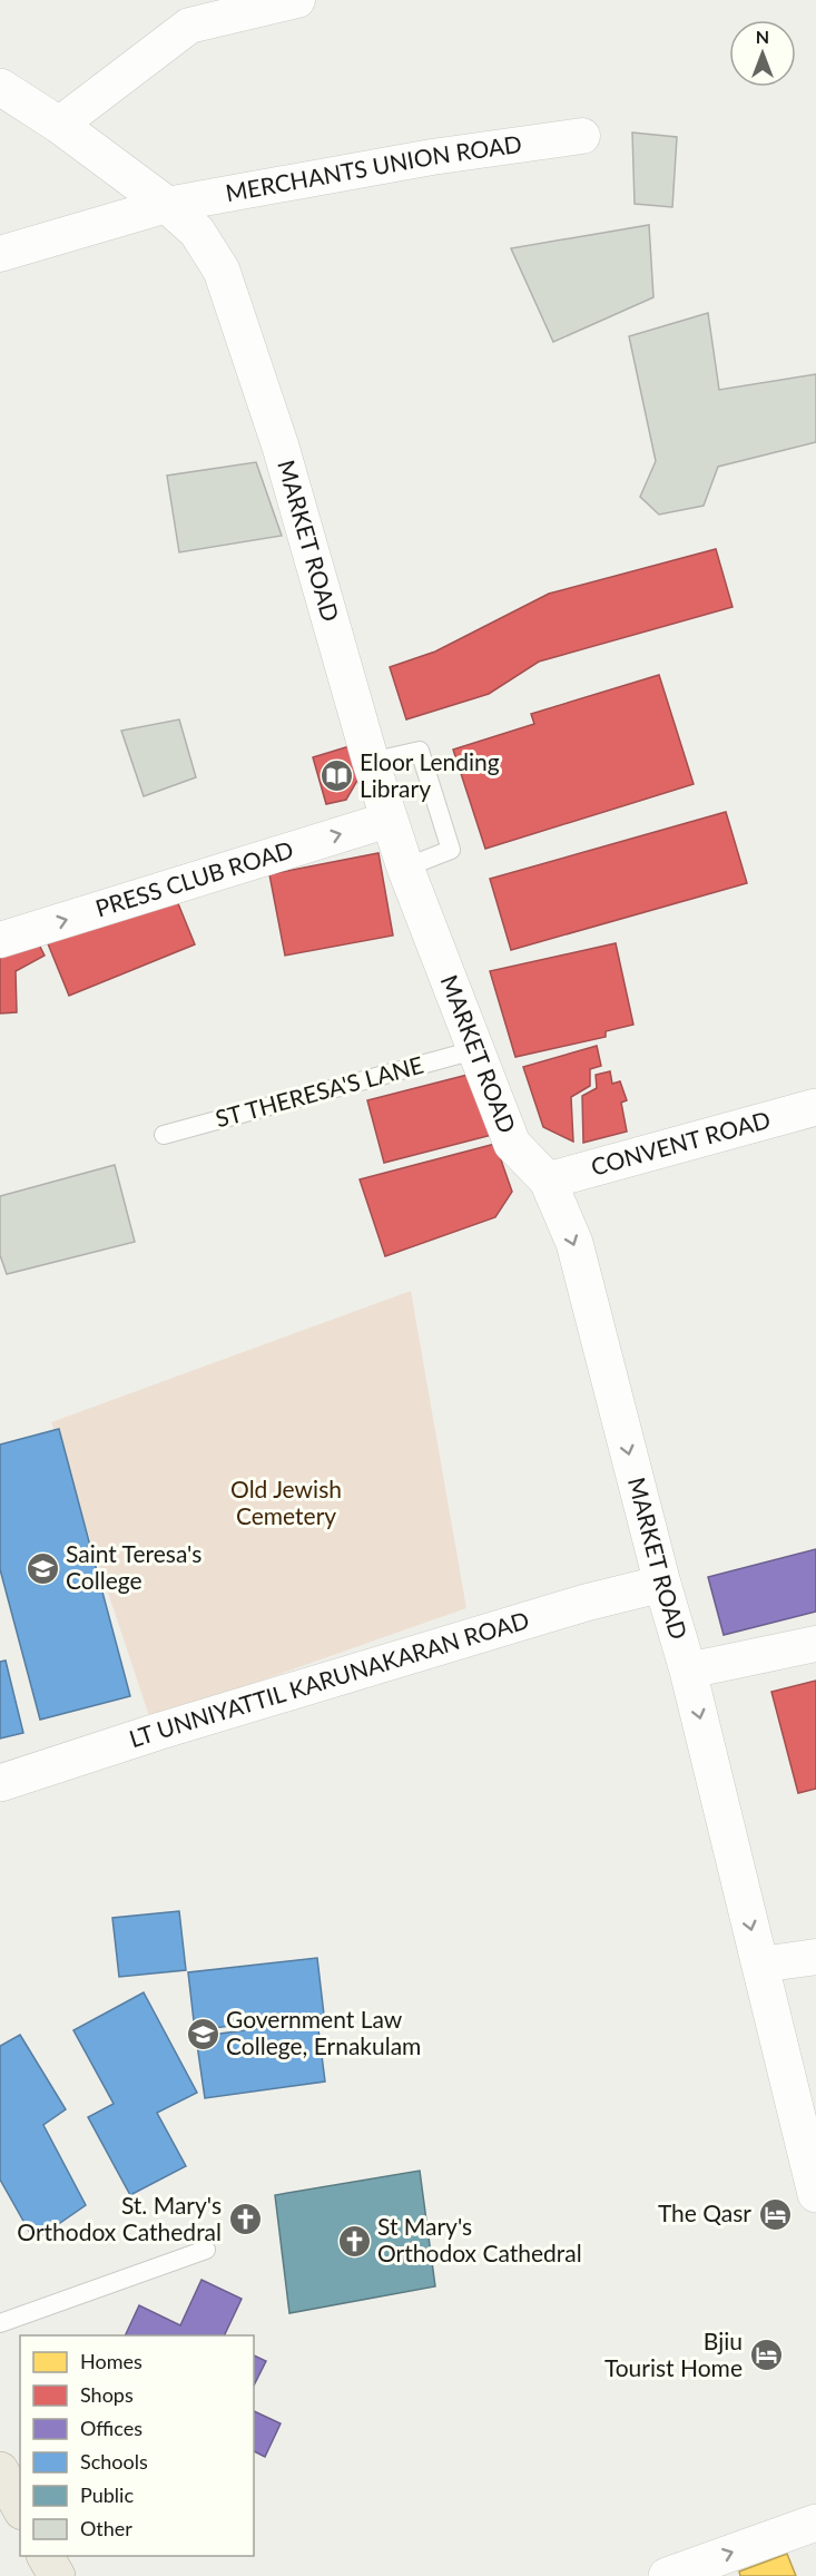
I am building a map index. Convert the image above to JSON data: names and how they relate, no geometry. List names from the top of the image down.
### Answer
{
  "streets": {
    "street": [
      "MERCHANTS UNION ROAD",
      "MARKET ROAD",
      "PRESS CLUB ROAD",
      "CONVENT ROAD",
      "LT UNNIYATTIL KARUNAKARAN ROAD"
    ],
    "lane": ["ST THERESA'S LANE"]
  },
  "crossings": [
    ["MERCHANTS UNION ROAD", "MARKET ROAD"],
    ["MARKET ROAD", "PRESS CLUB ROAD"],
    ["MARKET ROAD", "ST THERESA'S LANE"],
    ["MARKET ROAD", "CONVENT ROAD"],
    ["MARKET ROAD", "LT UNNIYATTIL KARUNAKARAN ROAD"]
  ],
  "one_way": ["PRESS CLUB ROAD"],
  "parks": ["Old Jewish Cemetery"],
  "places": {
    "library": ["Eloor Lending Library"],
    "school or university": ["Saint Teresa's College", "Government Law College, Ernakulam"],
    "hotel": ["The Qasr", "Bjiu Tourist Home"],
    "church": ["St. Mary's Orthodox Cathedral", "St Mary's Orthodox Cathedral"]
  },
  "legend": [
    "Homes",
    "Shops",
    "Offices",
    "Schools",
    "Public",
    "Other"
  ],
  "north": "top"
}
